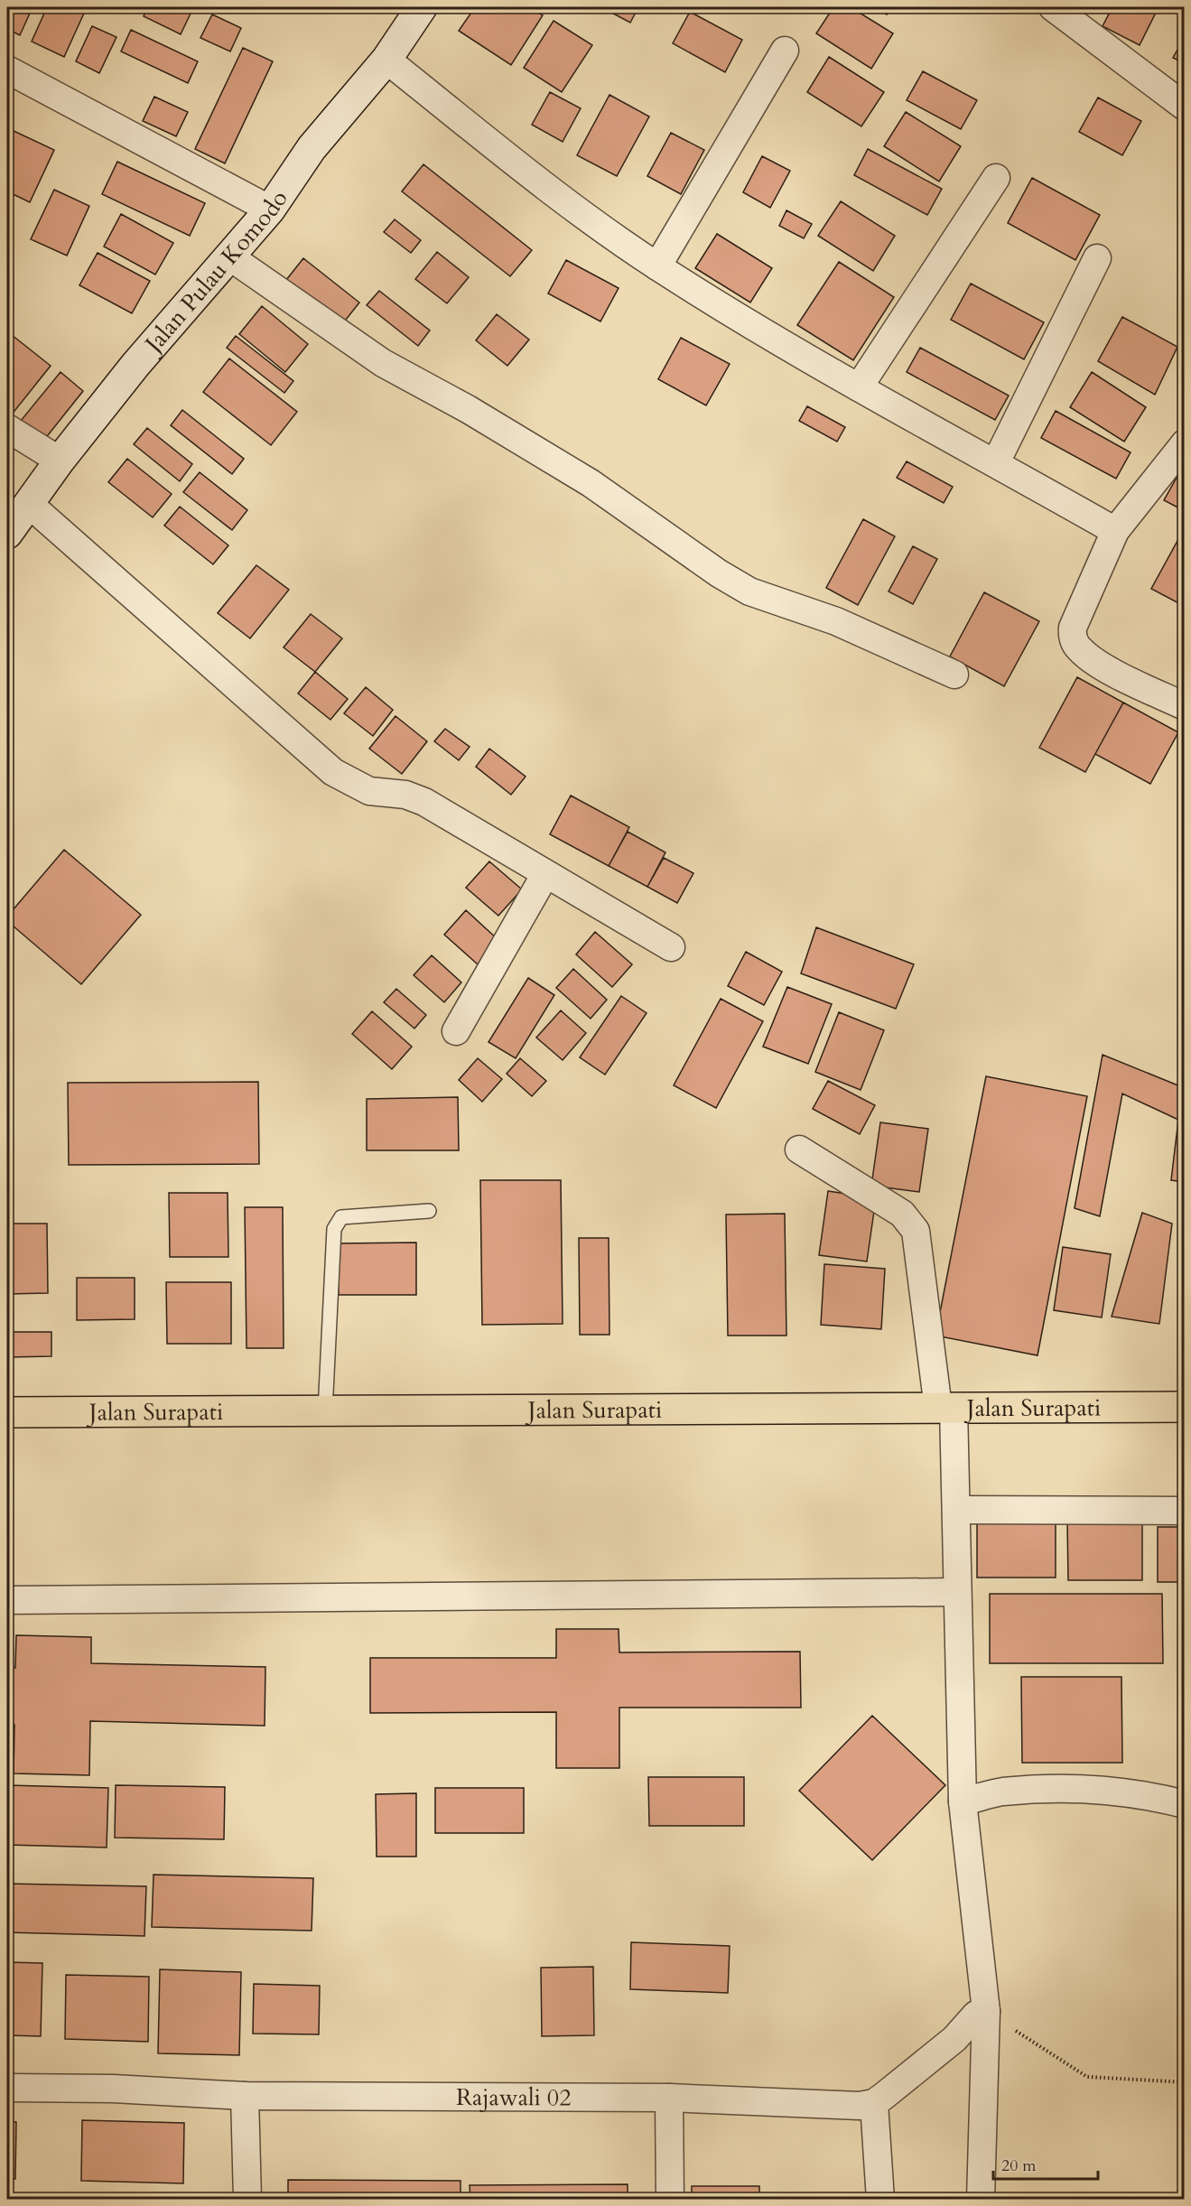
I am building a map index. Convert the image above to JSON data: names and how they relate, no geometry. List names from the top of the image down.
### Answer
{
  "streets": {
    "highway": ["Jalan Surapati"],
    "street": ["Jalan Pulau Komodo", "Rajawali 02"]
  },
  "scale_bar": "20 m"
}
